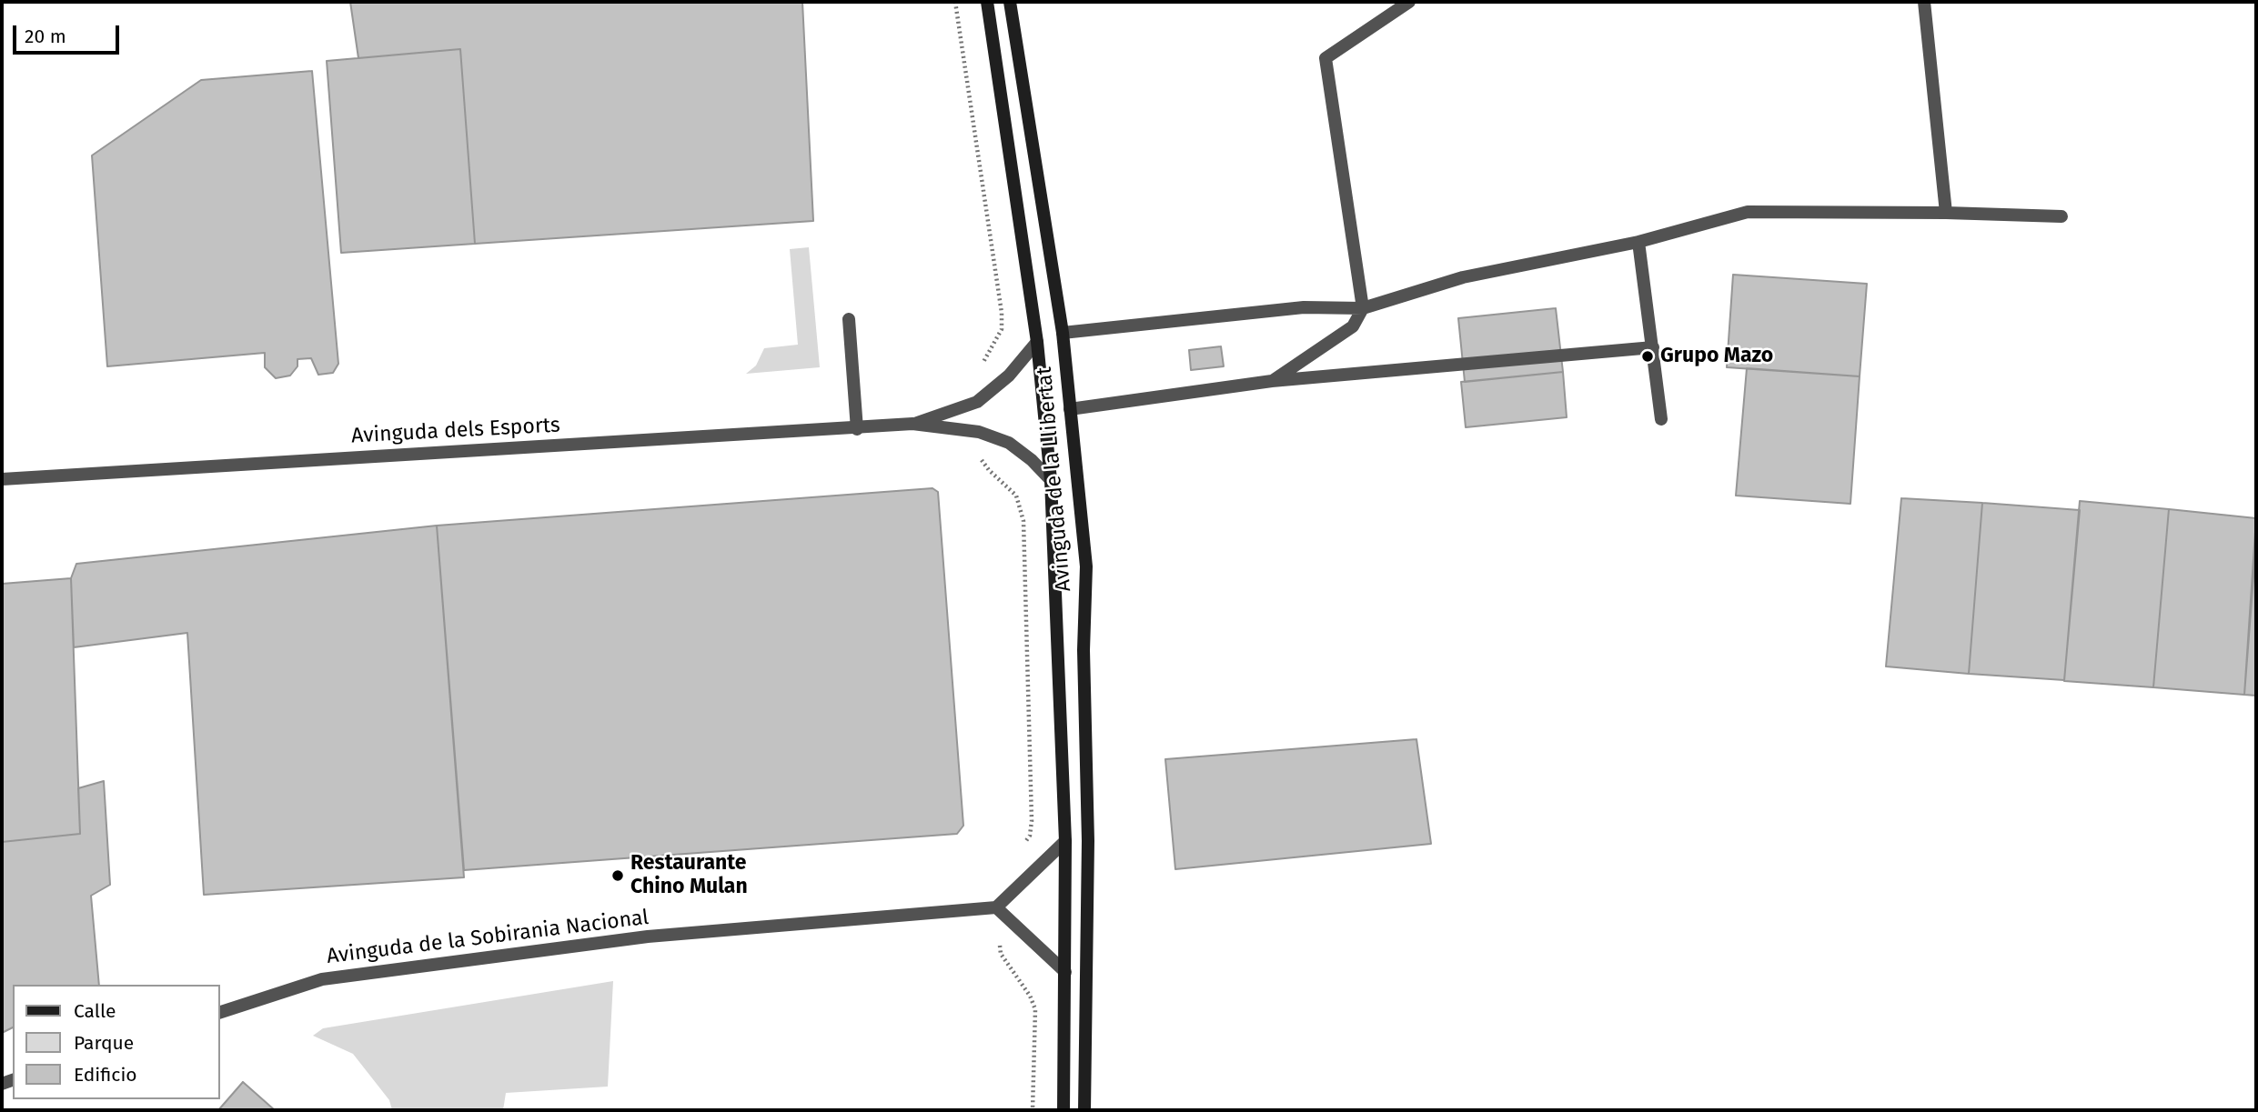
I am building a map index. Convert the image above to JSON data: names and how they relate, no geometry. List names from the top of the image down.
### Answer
{
  "streets": {
    "main road": ["Avinguda de la Llibertat"],
    "street": ["Avinguda dels Esports", "Avinguda de la Sobirania Nacional"]
  },
  "crossings": [
    ["Avinguda dels Esports", "Avinguda de la Llibertat"]
  ],
  "places": ["Grupo Mazo", "Restaurante Chino Mulan"],
  "legend": ["Calle", "Parque", "Edificio"],
  "scale_bar": "20 m"
}
